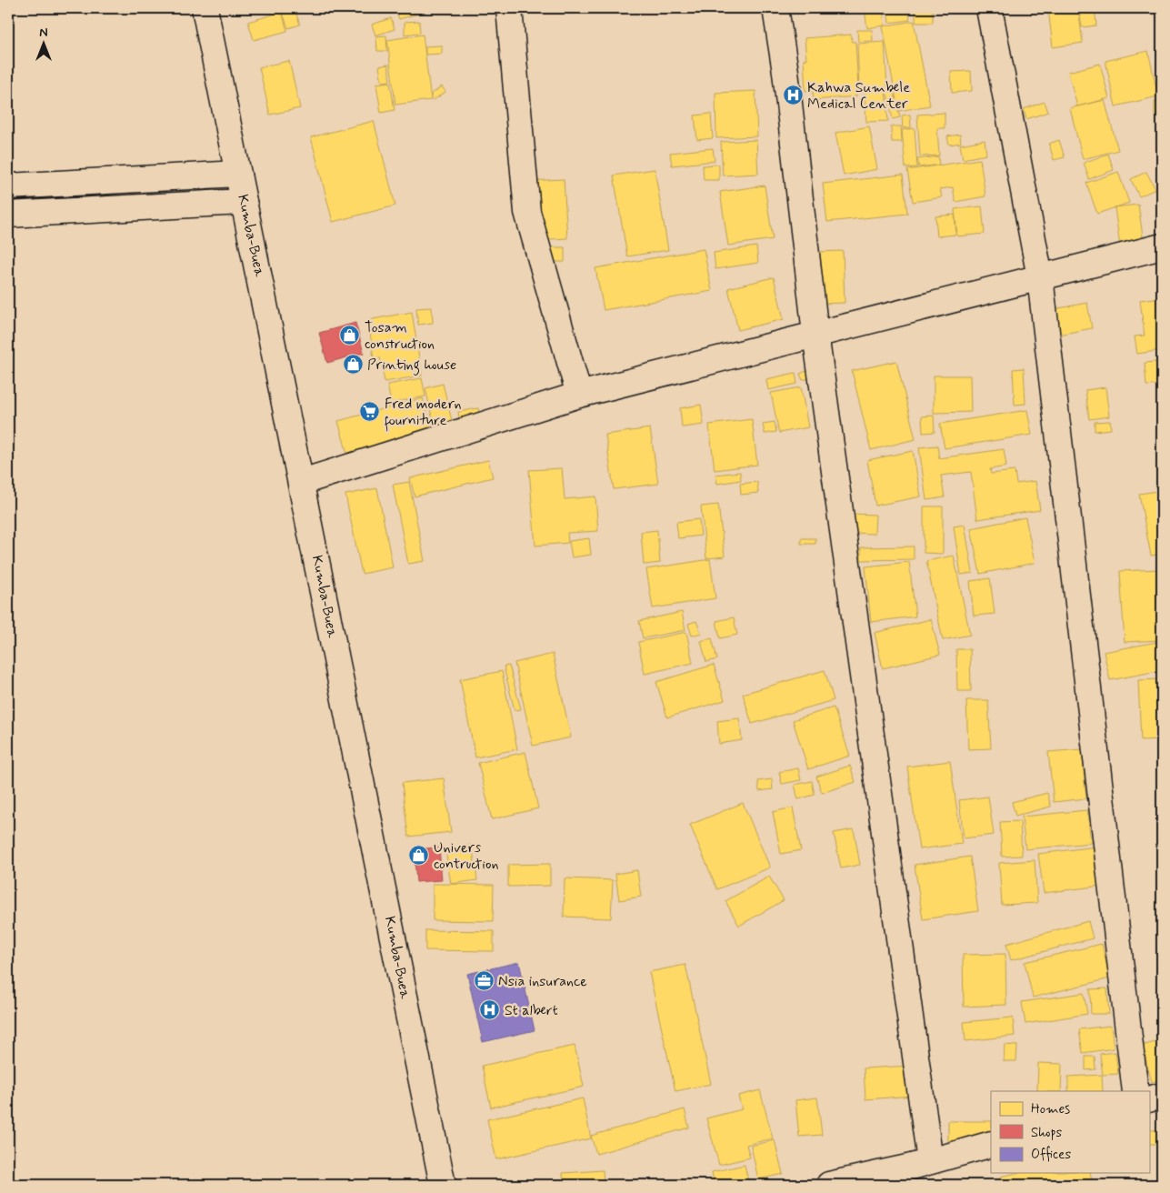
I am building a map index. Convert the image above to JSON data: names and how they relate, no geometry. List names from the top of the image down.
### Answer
{
  "streets": {
    "main road": ["Kumba-Buea"]
  },
  "places": {
    "hospital": ["Kahwa Sumbele Medical Center", "St albert"],
    "shop": ["Tosam construction", "Printing house", "Univers contruction"],
    "supermarket": ["Fred modern fourniture"],
    "office": ["Nsia insurance"]
  },
  "legend": ["Homes", "Shops", "Offices"],
  "north": "top"
}
